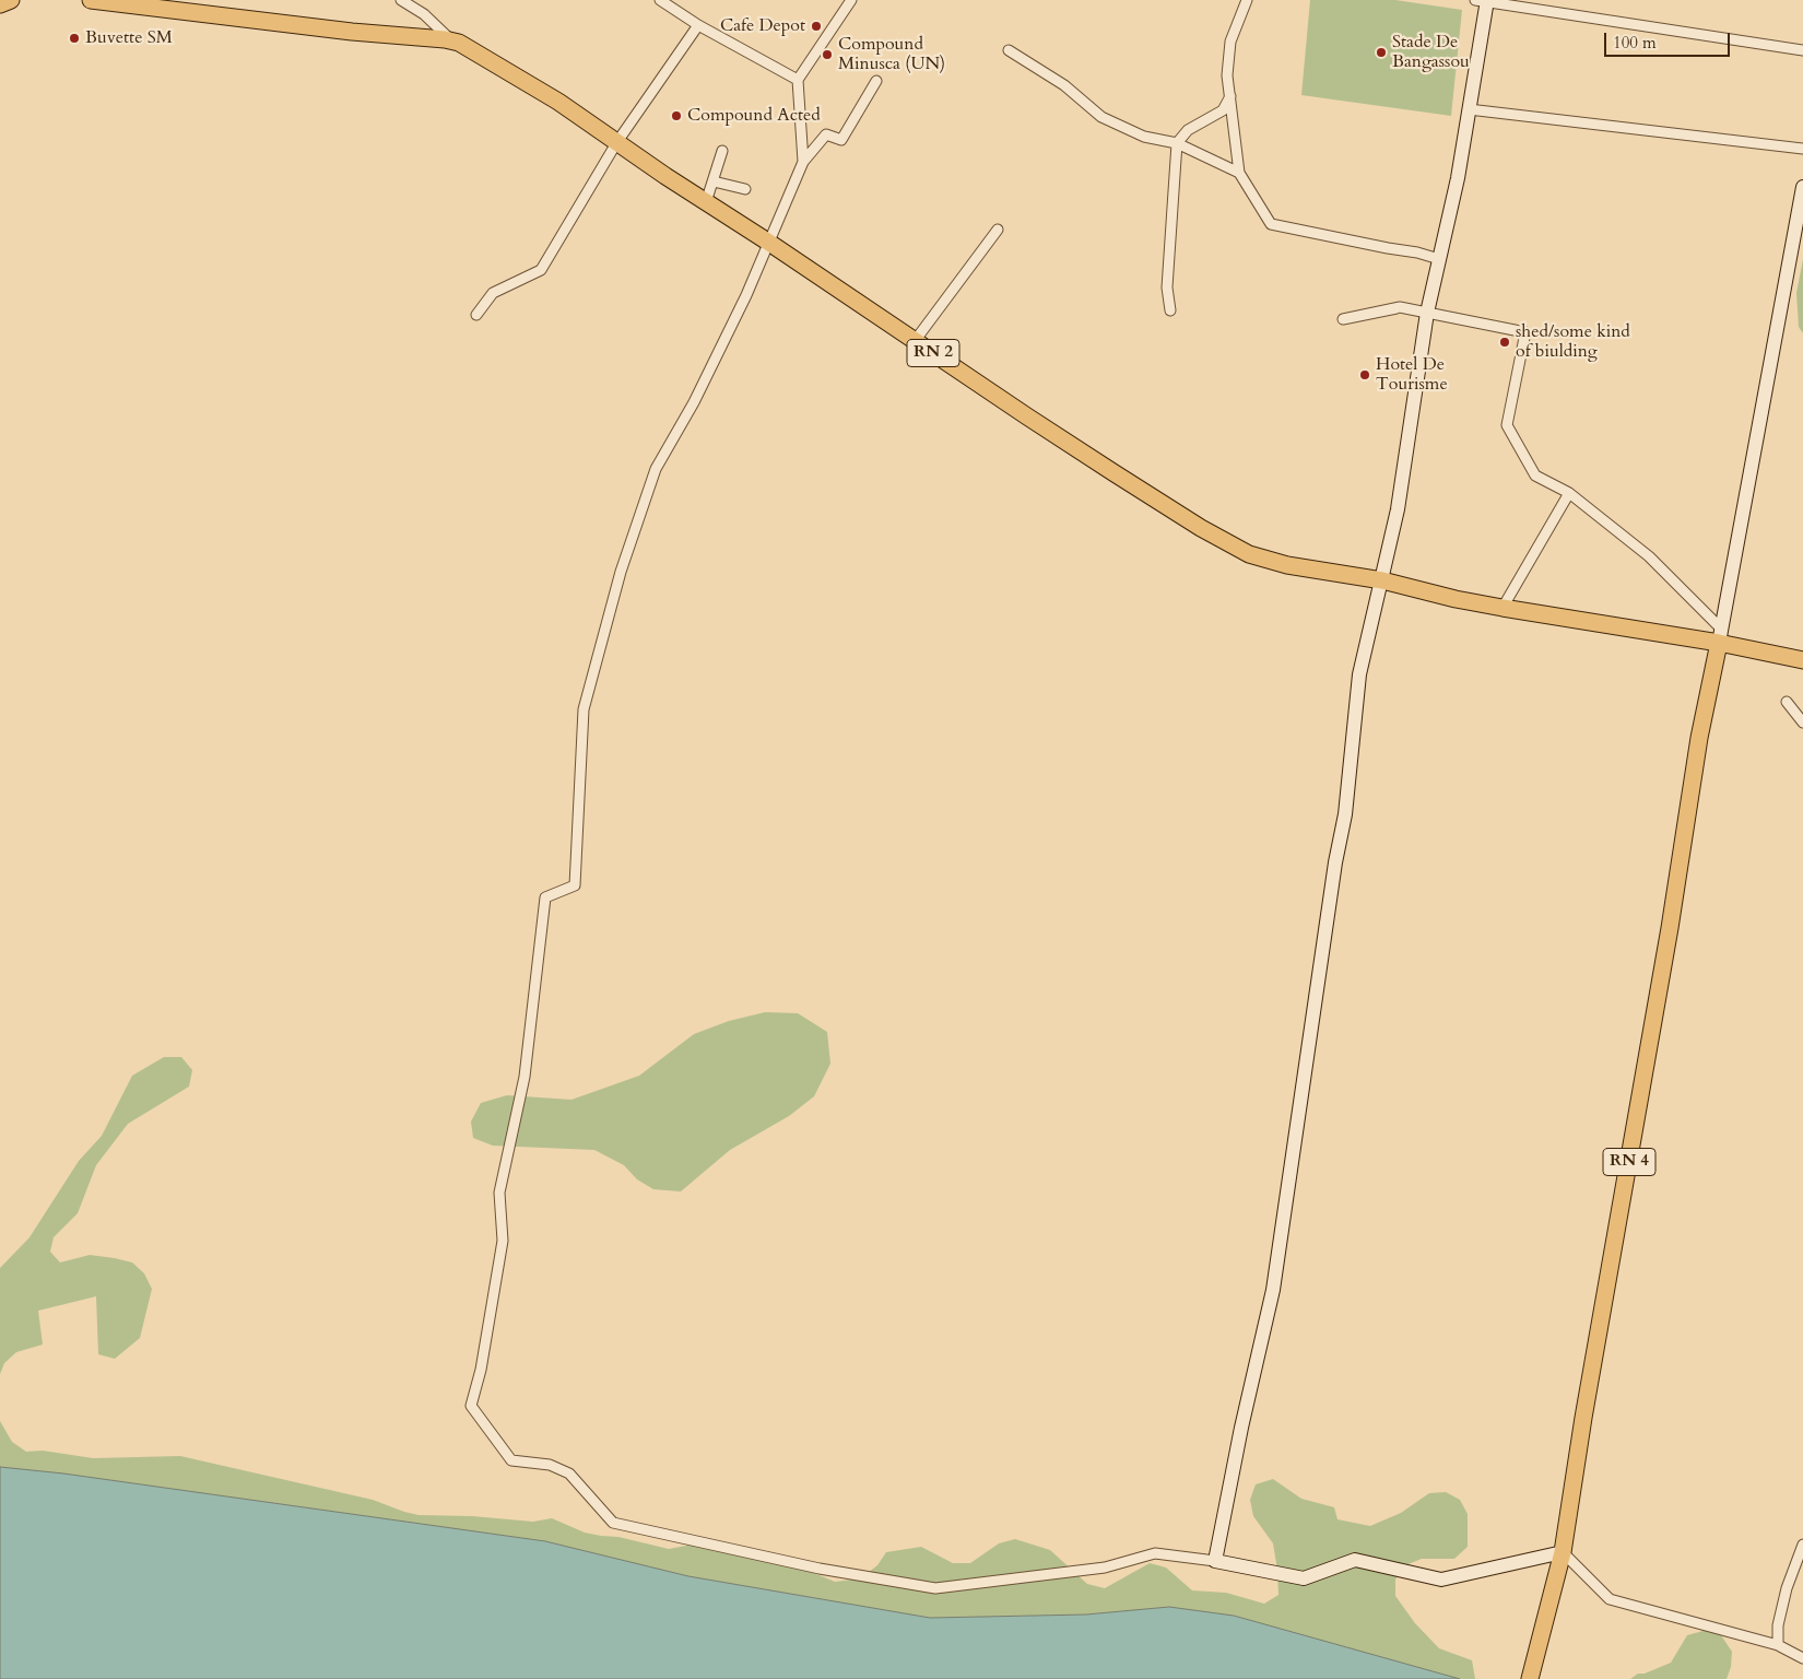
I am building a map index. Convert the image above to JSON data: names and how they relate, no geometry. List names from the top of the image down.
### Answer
{
  "streets": {
    "main road": ["RN 2", "RN 4"]
  },
  "crossings": [
    ["RN 2", "RN 4"]
  ],
  "places": [
    "Cafe Depot",
    "Buvette SM",
    "Stade De Bangassou",
    "Compound Minusca (UN)",
    "Compound Acted",
    "shed/some kind of biulding",
    "Hotel De Tourisme"
  ],
  "scale_bar": "100 m"
}
